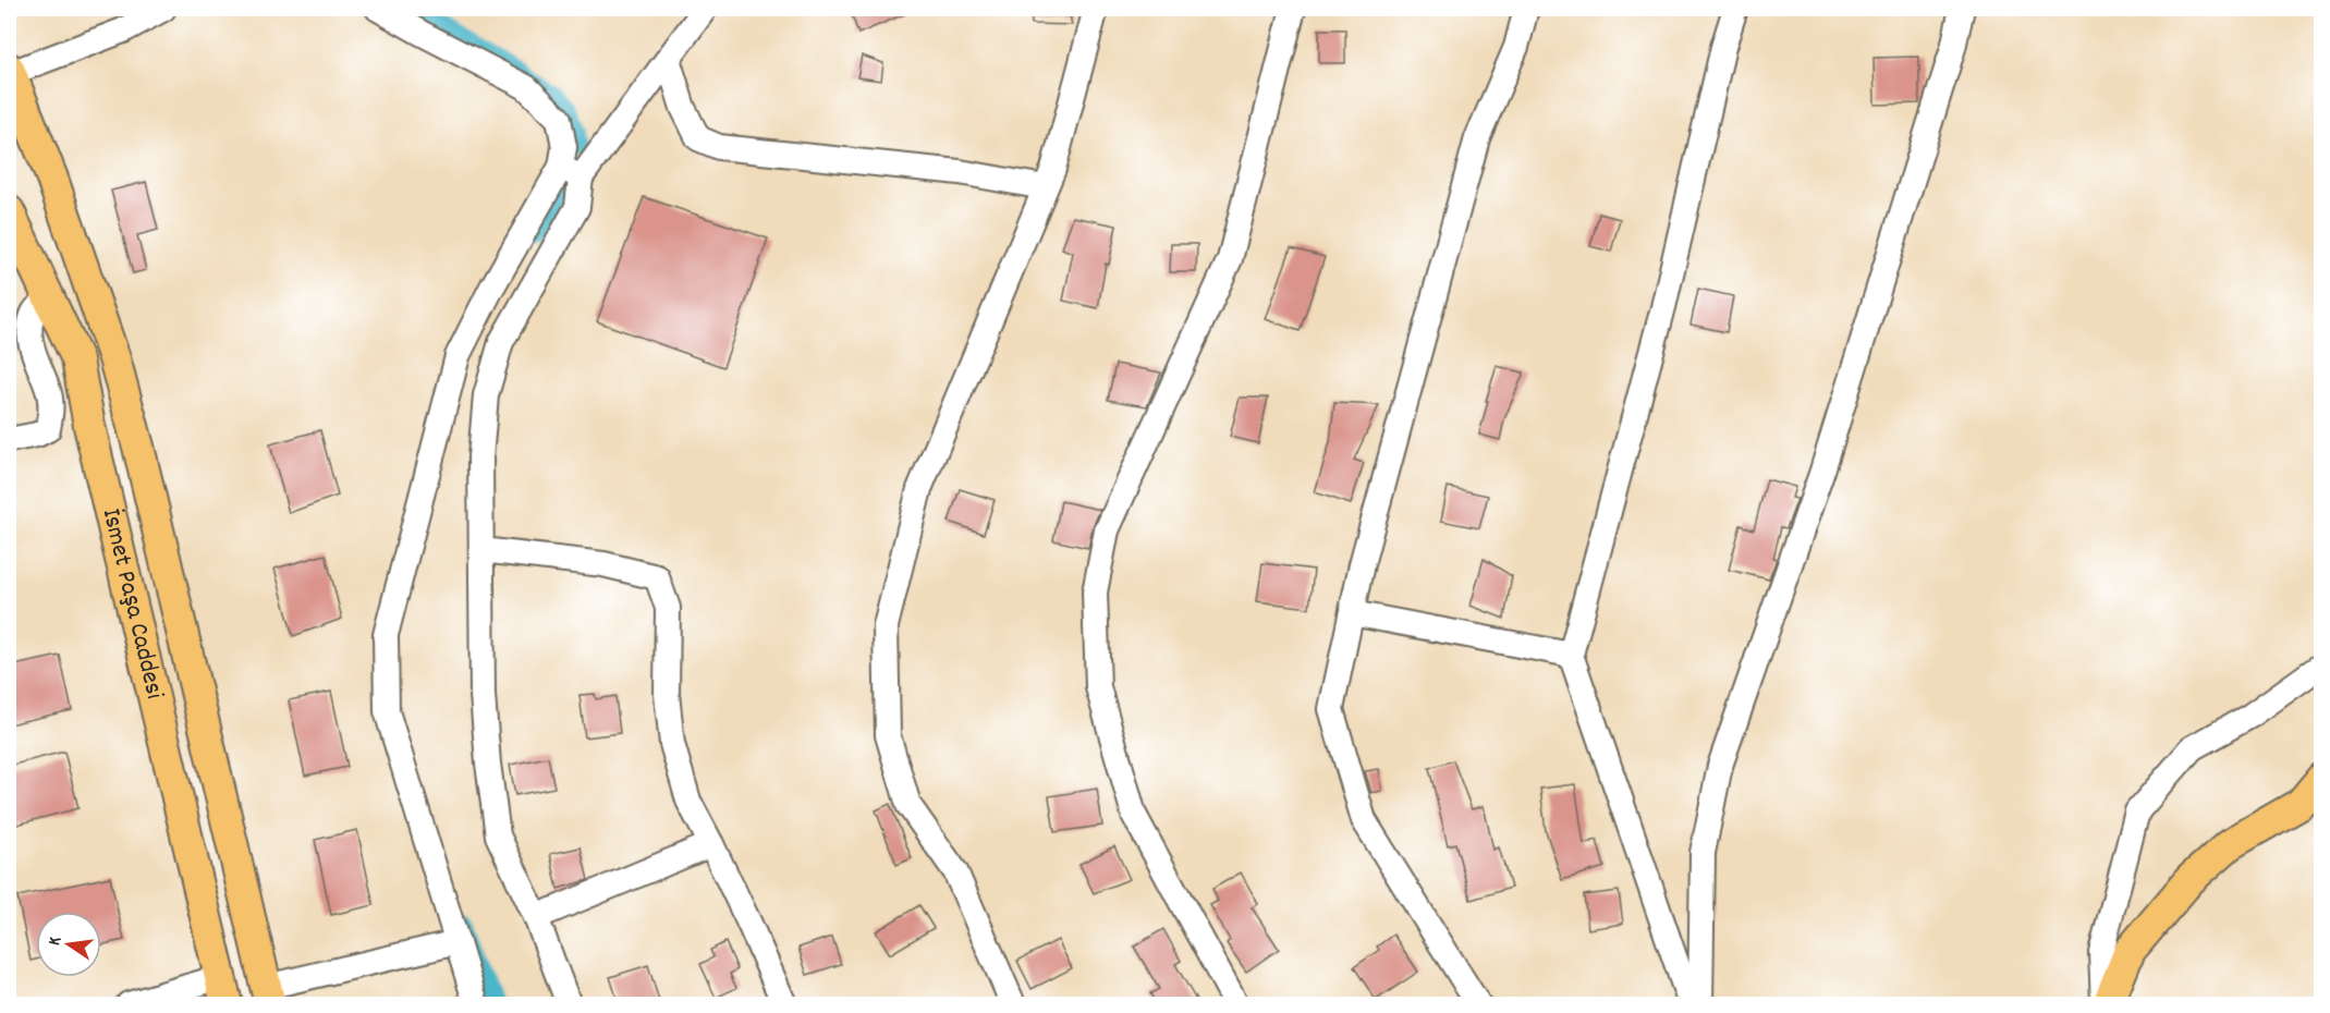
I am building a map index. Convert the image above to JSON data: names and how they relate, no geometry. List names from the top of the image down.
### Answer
{
  "streets": {
    "main road": ["İsmet Paşa Caddesi"]
  },
  "north": "left"
}
